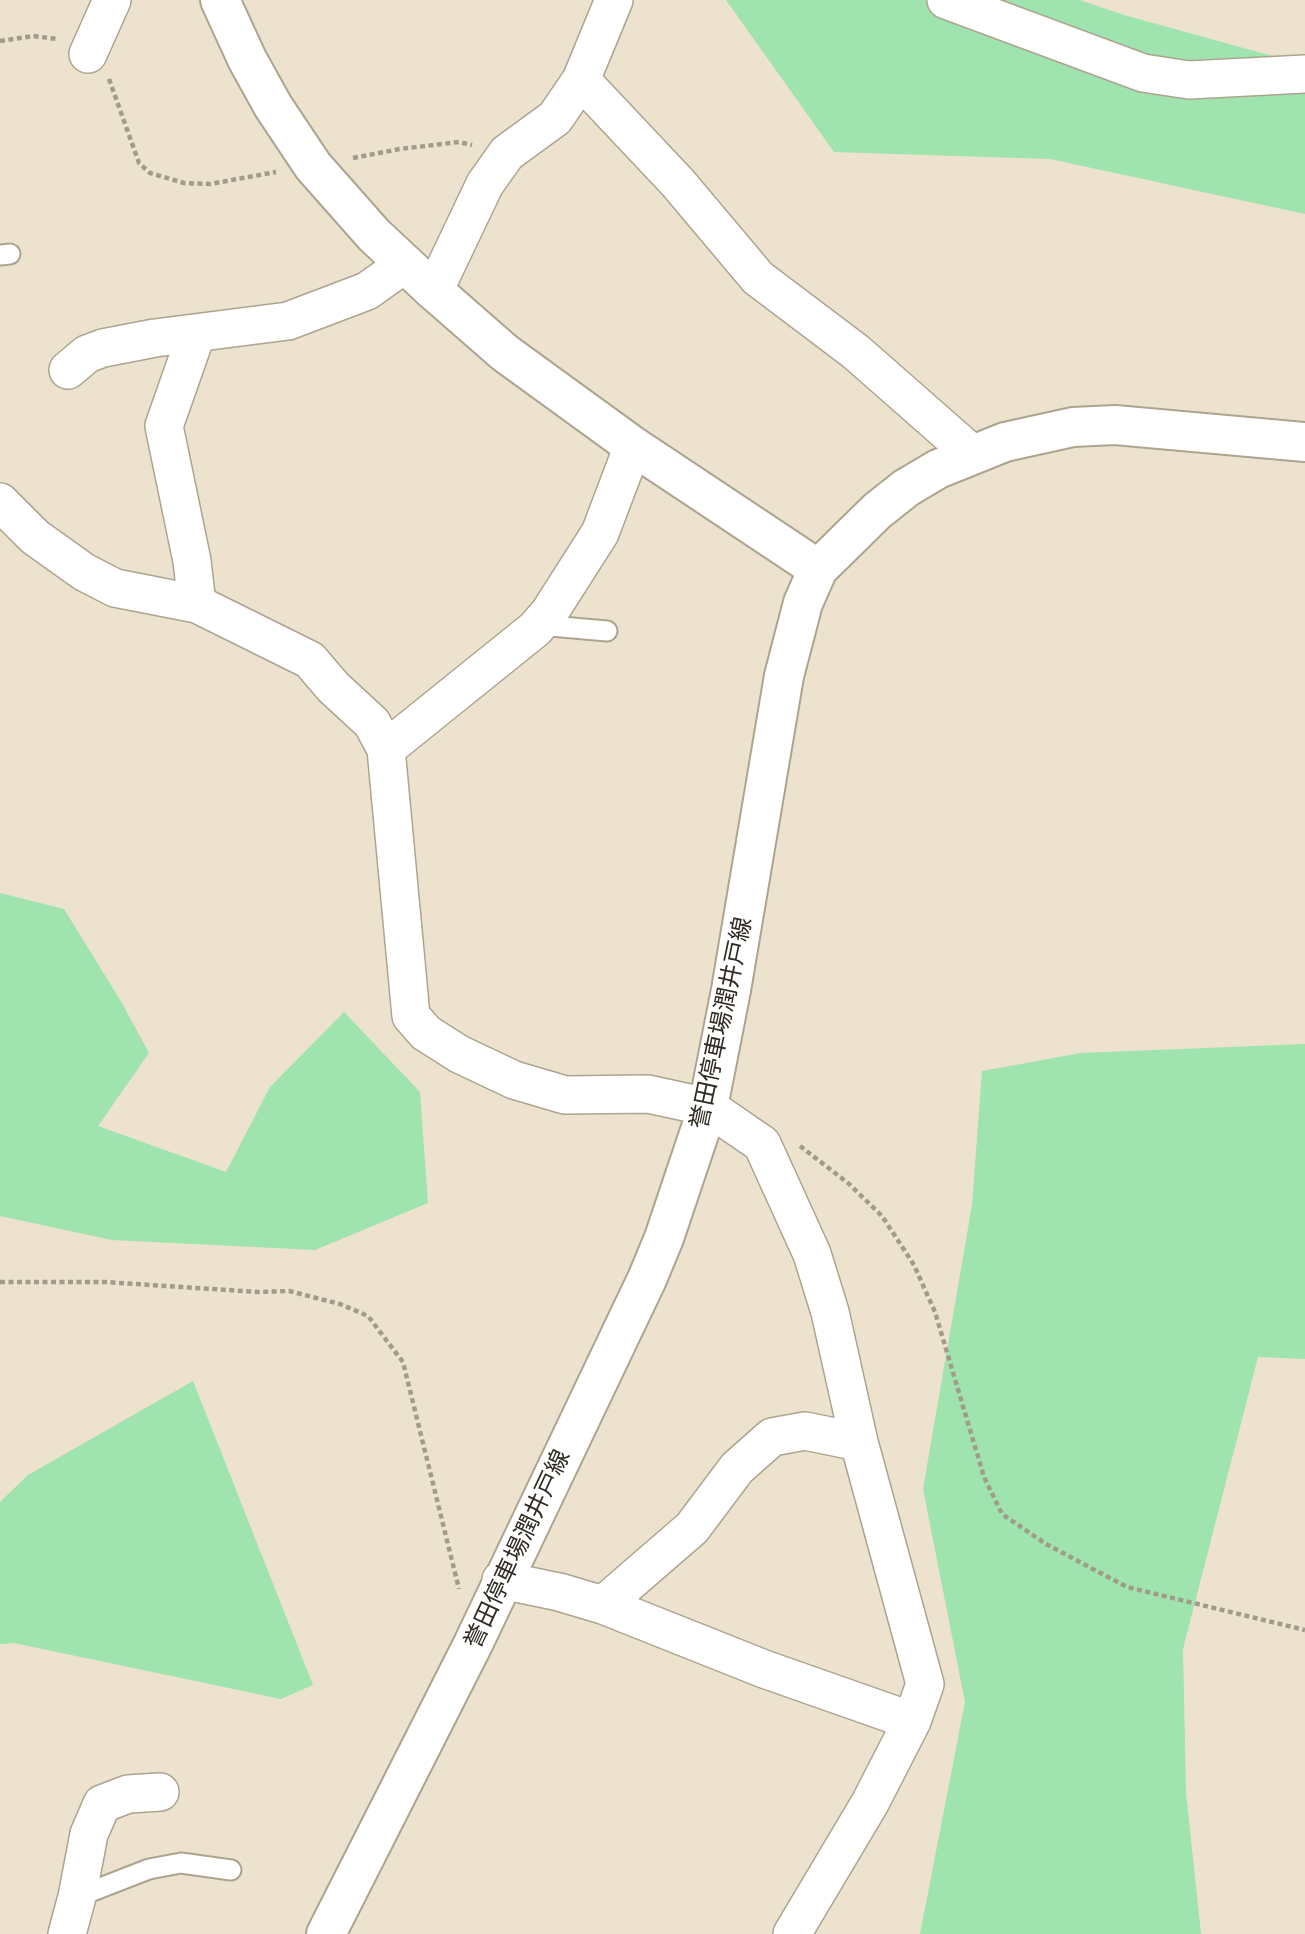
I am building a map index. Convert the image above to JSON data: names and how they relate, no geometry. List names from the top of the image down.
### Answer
{
  "streets": {
    "main road": ["誉田停車場潤井戸線"]
  }
}
